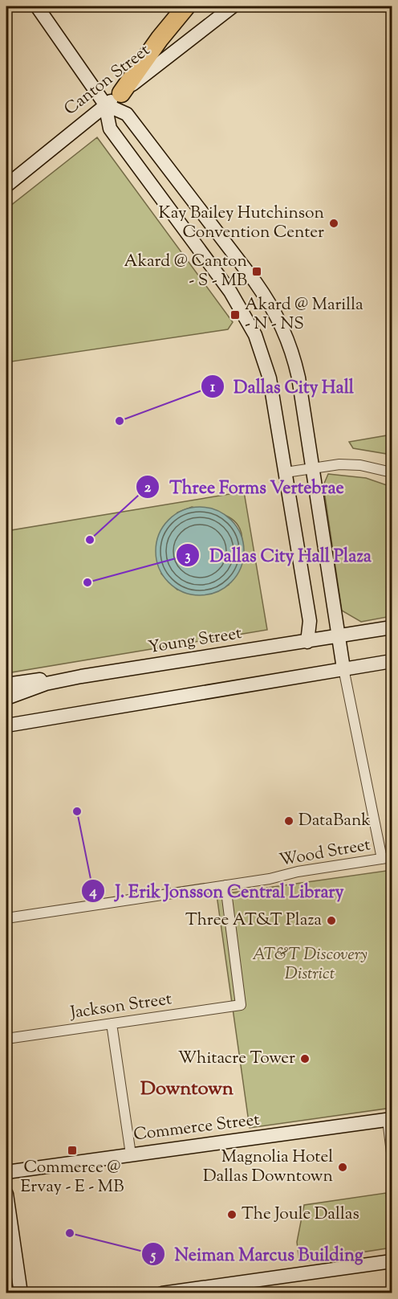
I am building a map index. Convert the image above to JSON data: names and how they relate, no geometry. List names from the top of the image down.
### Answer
{
  "streets": {
    "main road": ["Canton Street", "Young Street", "Commerce Street"],
    "street": ["Wood Street", "Jackson Street"]
  },
  "crossings": [
    ["Wood Street", "Jackson Street"]
  ],
  "districts": ["Downtown"],
  "parks": ["AT&T Discovery District"],
  "places": {
    "other": [
      "Kay Bailey Hutchinson Convention Center",
      "Dallas City Hall",
      "Three Forms Vertebrae",
      "Dallas City Hall Plaza",
      "J. Erik Jonsson Central Library",
      "DataBank",
      "Three AT&T Plaza",
      "Whitacre Tower",
      "Magnolia Hotel Dallas Downtown",
      "The Joule Dallas",
      "Neiman Marcus Building"
    ],
    "transit": ["Akard @ Canton - S - MB", "Akard @ Marilla - N - NS", "Commerce @ Ervay - E - MB"]
  }
}
